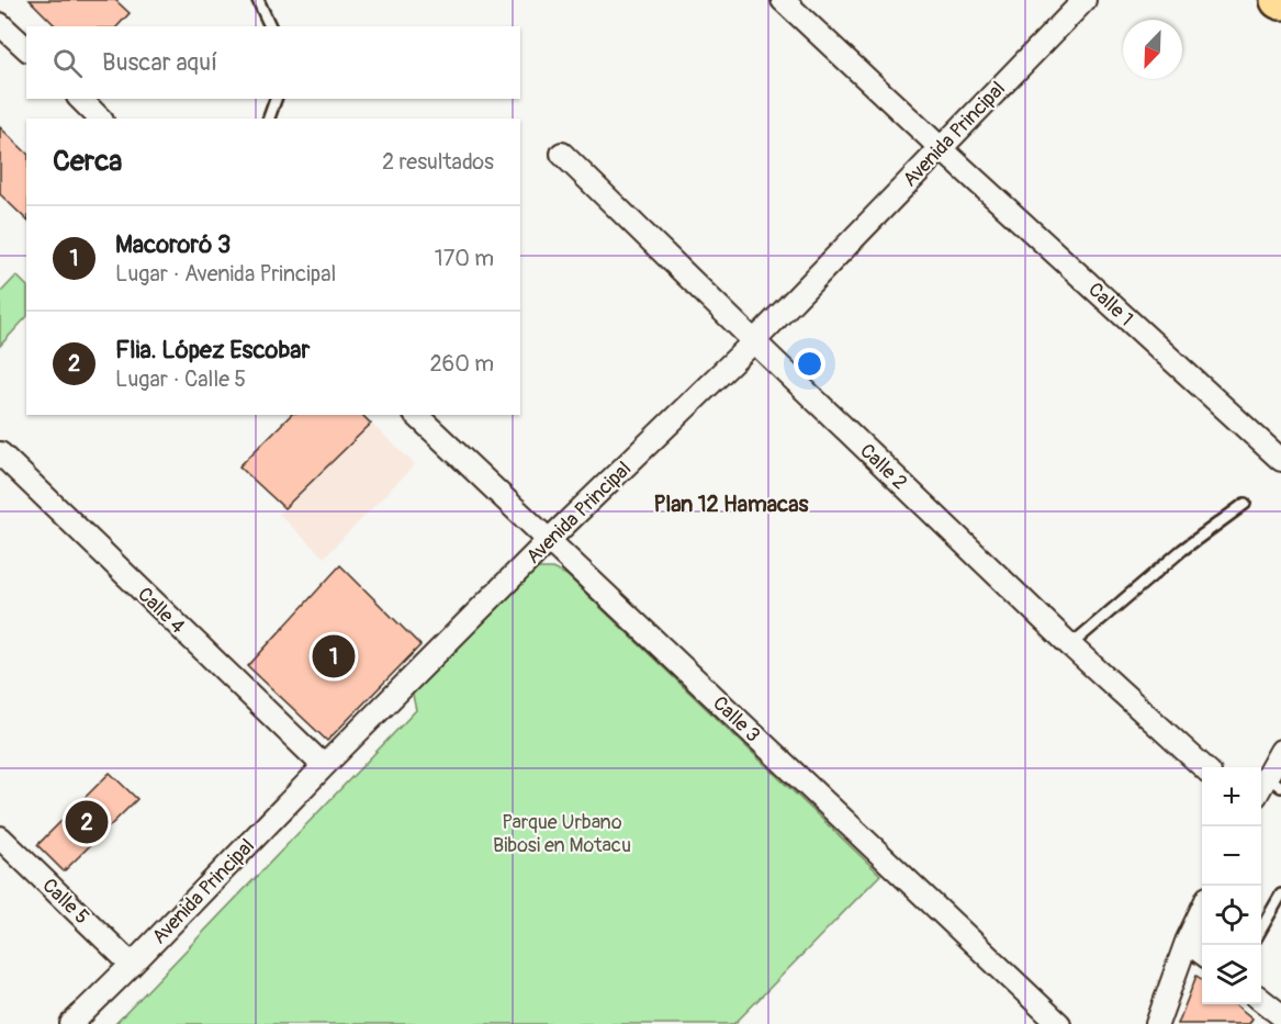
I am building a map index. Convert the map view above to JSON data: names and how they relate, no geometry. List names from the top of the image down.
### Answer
{
  "streets": {
    "street": [
      "Avenida Principal",
      "Calle 1",
      "Calle 2",
      "Calle 4",
      "Calle 3",
      "Calle 5"
    ]
  },
  "crossings": [
    ["Avenida Principal", "Calle 1"],
    ["Avenida Principal", "Calle 2"],
    ["Avenida Principal", "Calle 4"],
    ["Avenida Principal", "Calle 3"],
    ["Avenida Principal", "Calle 5"]
  ],
  "districts": ["Plan 12 Hamacas"],
  "parks": ["Parque Urbano Bibosi en Motacu"],
  "north": "bottom left",
  "page": {
    "search": "Buscar aquí",
    "heading": ["Cerca", "2 resultados"],
    "list": [
      {
        "mark": "1",
        "name": "Macororó 3",
        "note": "Lugar · Avenida Principal",
        "value": "170 m"
      },
      {
        "mark": "2",
        "name": "Flia. López Escobar",
        "note": "Lugar · Calle 5",
        "value": "260 m"
      }
    ],
    "pins": ["1", "2"],
    "map_buttons": ["+", "−"]
  }
}
